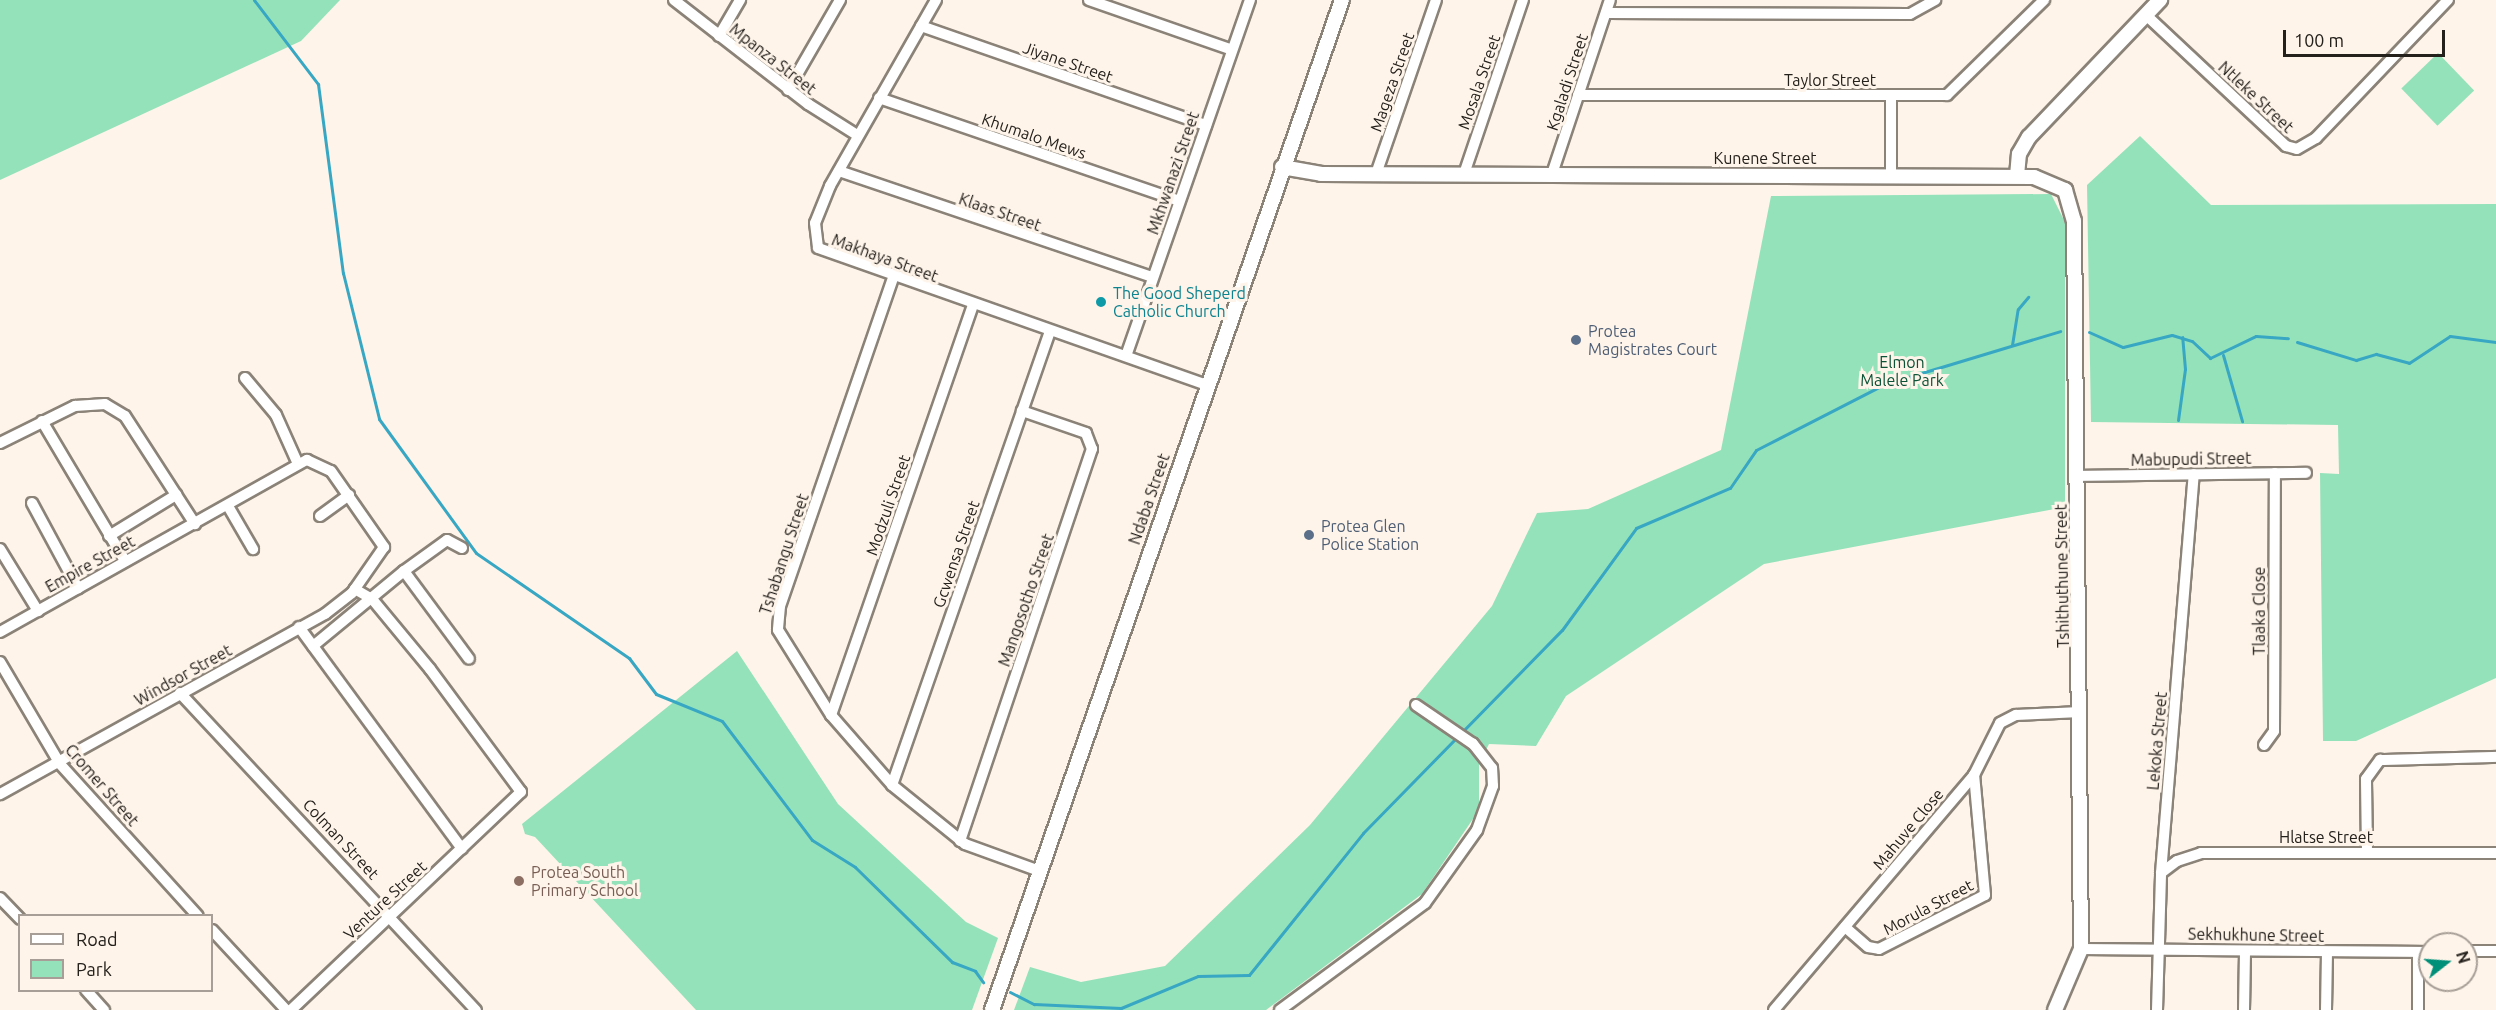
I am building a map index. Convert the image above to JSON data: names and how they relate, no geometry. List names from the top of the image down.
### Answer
{
  "streets": {
    "street": [
      "Mpanza Street",
      "Jiyane Street",
      "Taylor Street",
      "Mageza Street",
      "Mosala Street",
      "Kgaladi Street",
      "Ntleke Street",
      "Khumalo Mews",
      "Kunene Street",
      "Mkhwanazi Street",
      "Klaas Street",
      "Makhaya Street",
      "Mabupudi Street",
      "Ndaba Street",
      "Modzuli Street",
      "Tshabangu Street",
      "Gcwensa Street",
      "Empire Street",
      "Tshithuthune Street",
      "Mangosotho Street",
      "Tlaaka Close",
      "Windsor Street",
      "Lekoka Street",
      "Cromer Street",
      "Mahuve Close",
      "Hlatse Street",
      "Colman Street",
      "Venture Street",
      "Morula Street",
      "Sekhukhune Street"
    ]
  },
  "crossings": [
    ["Mpanza Street", "Makhaya Street"],
    ["Jiyane Street", "Mkhwanazi Street"],
    ["Jiyane Street", "Makhaya Street"],
    ["Taylor Street", "Kgaladi Street"],
    ["Mageza Street", "Kunene Street"],
    ["Mosala Street", "Kunene Street"],
    ["Kgaladi Street", "Kunene Street"],
    ["Khumalo Mews", "Mkhwanazi Street"],
    ["Khumalo Mews", "Makhaya Street"],
    ["Kunene Street", "Ndaba Street"],
    ["Kunene Street", "Tshithuthune Street"],
    ["Mkhwanazi Street", "Klaas Street"],
    ["Mkhwanazi Street", "Makhaya Street"],
    ["Klaas Street", "Makhaya Street"],
    ["Makhaya Street", "Ndaba Street"],
    ["Makhaya Street", "Modzuli Street"],
    ["Makhaya Street", "Tshabangu Street"],
    ["Makhaya Street", "Gcwensa Street"],
    ["Mabupudi Street", "Tshithuthune Street"],
    ["Mabupudi Street", "Tlaaka Close"],
    ["Mabupudi Street", "Lekoka Street"],
    ["Ndaba Street", "Tshabangu Street"],
    ["Modzuli Street", "Tshabangu Street"],
    ["Tshabangu Street", "Gcwensa Street"],
    ["Tshabangu Street", "Mangosotho Street"],
    ["Gcwensa Street", "Mangosotho Street"],
    ["Tshithuthune Street", "Mahuve Close"],
    ["Tshithuthune Street", "Sekhukhune Street"],
    ["Windsor Street", "Cromer Street"],
    ["Windsor Street", "Colman Street"],
    ["Lekoka Street", "Hlatse Street"],
    ["Lekoka Street", "Sekhukhune Street"],
    ["Mahuve Close", "Morula Street"],
    ["Colman Street", "Venture Street"]
  ],
  "parks": ["Elmon Malele Park"],
  "places": [
    "The Good Sheperd Catholic Church",
    "Protea Magistrates Court",
    "Protea Glen Police Station",
    "Protea South Primary School"
  ],
  "legend": ["Road", "Park"],
  "scale_bar": "100 m",
  "north": "right"
}
